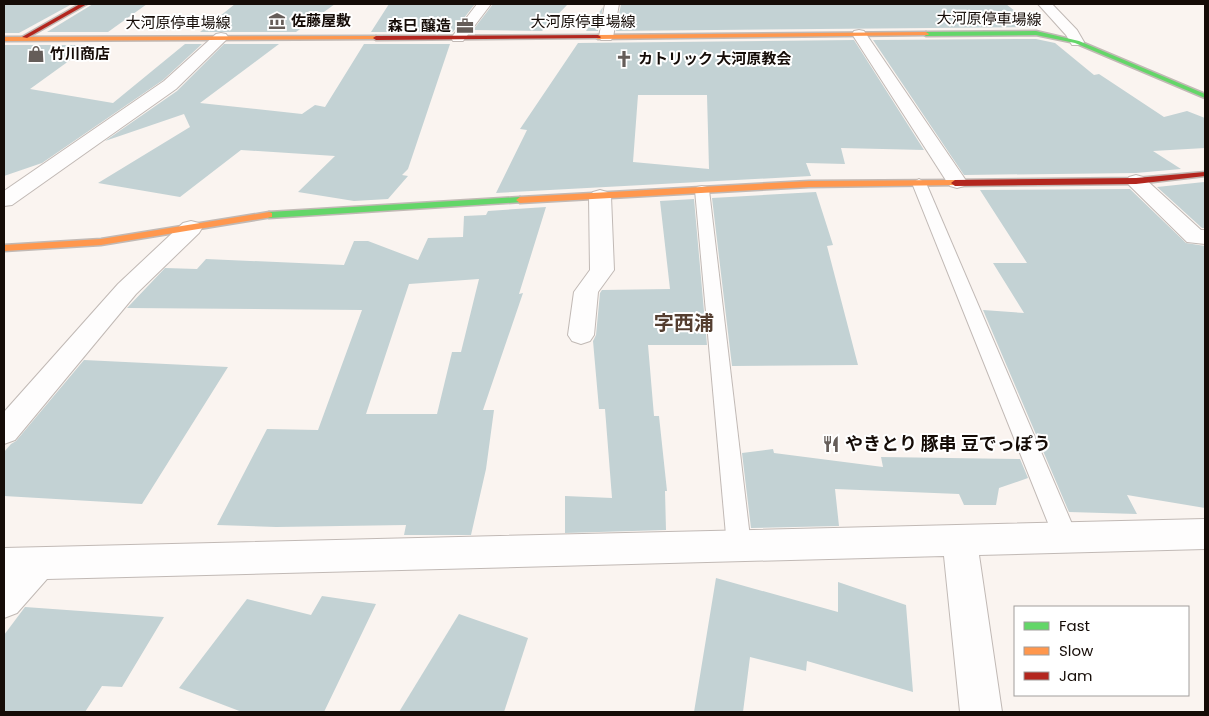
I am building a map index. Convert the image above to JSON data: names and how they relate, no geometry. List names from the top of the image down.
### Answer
{
  "streets": {
    "main road": ["大河原停車場線"]
  },
  "districts": ["字西浦"],
  "places": {
    "museum": ["佐藤屋敷"],
    "office": ["森巳 醸造"],
    "shop": ["竹川商店"],
    "church": ["カトリック 大河原教会"],
    "restaurant": ["やきとり 豚串 豆でっぽう"]
  },
  "legend": ["Fast", "Slow", "Jam"]
}
